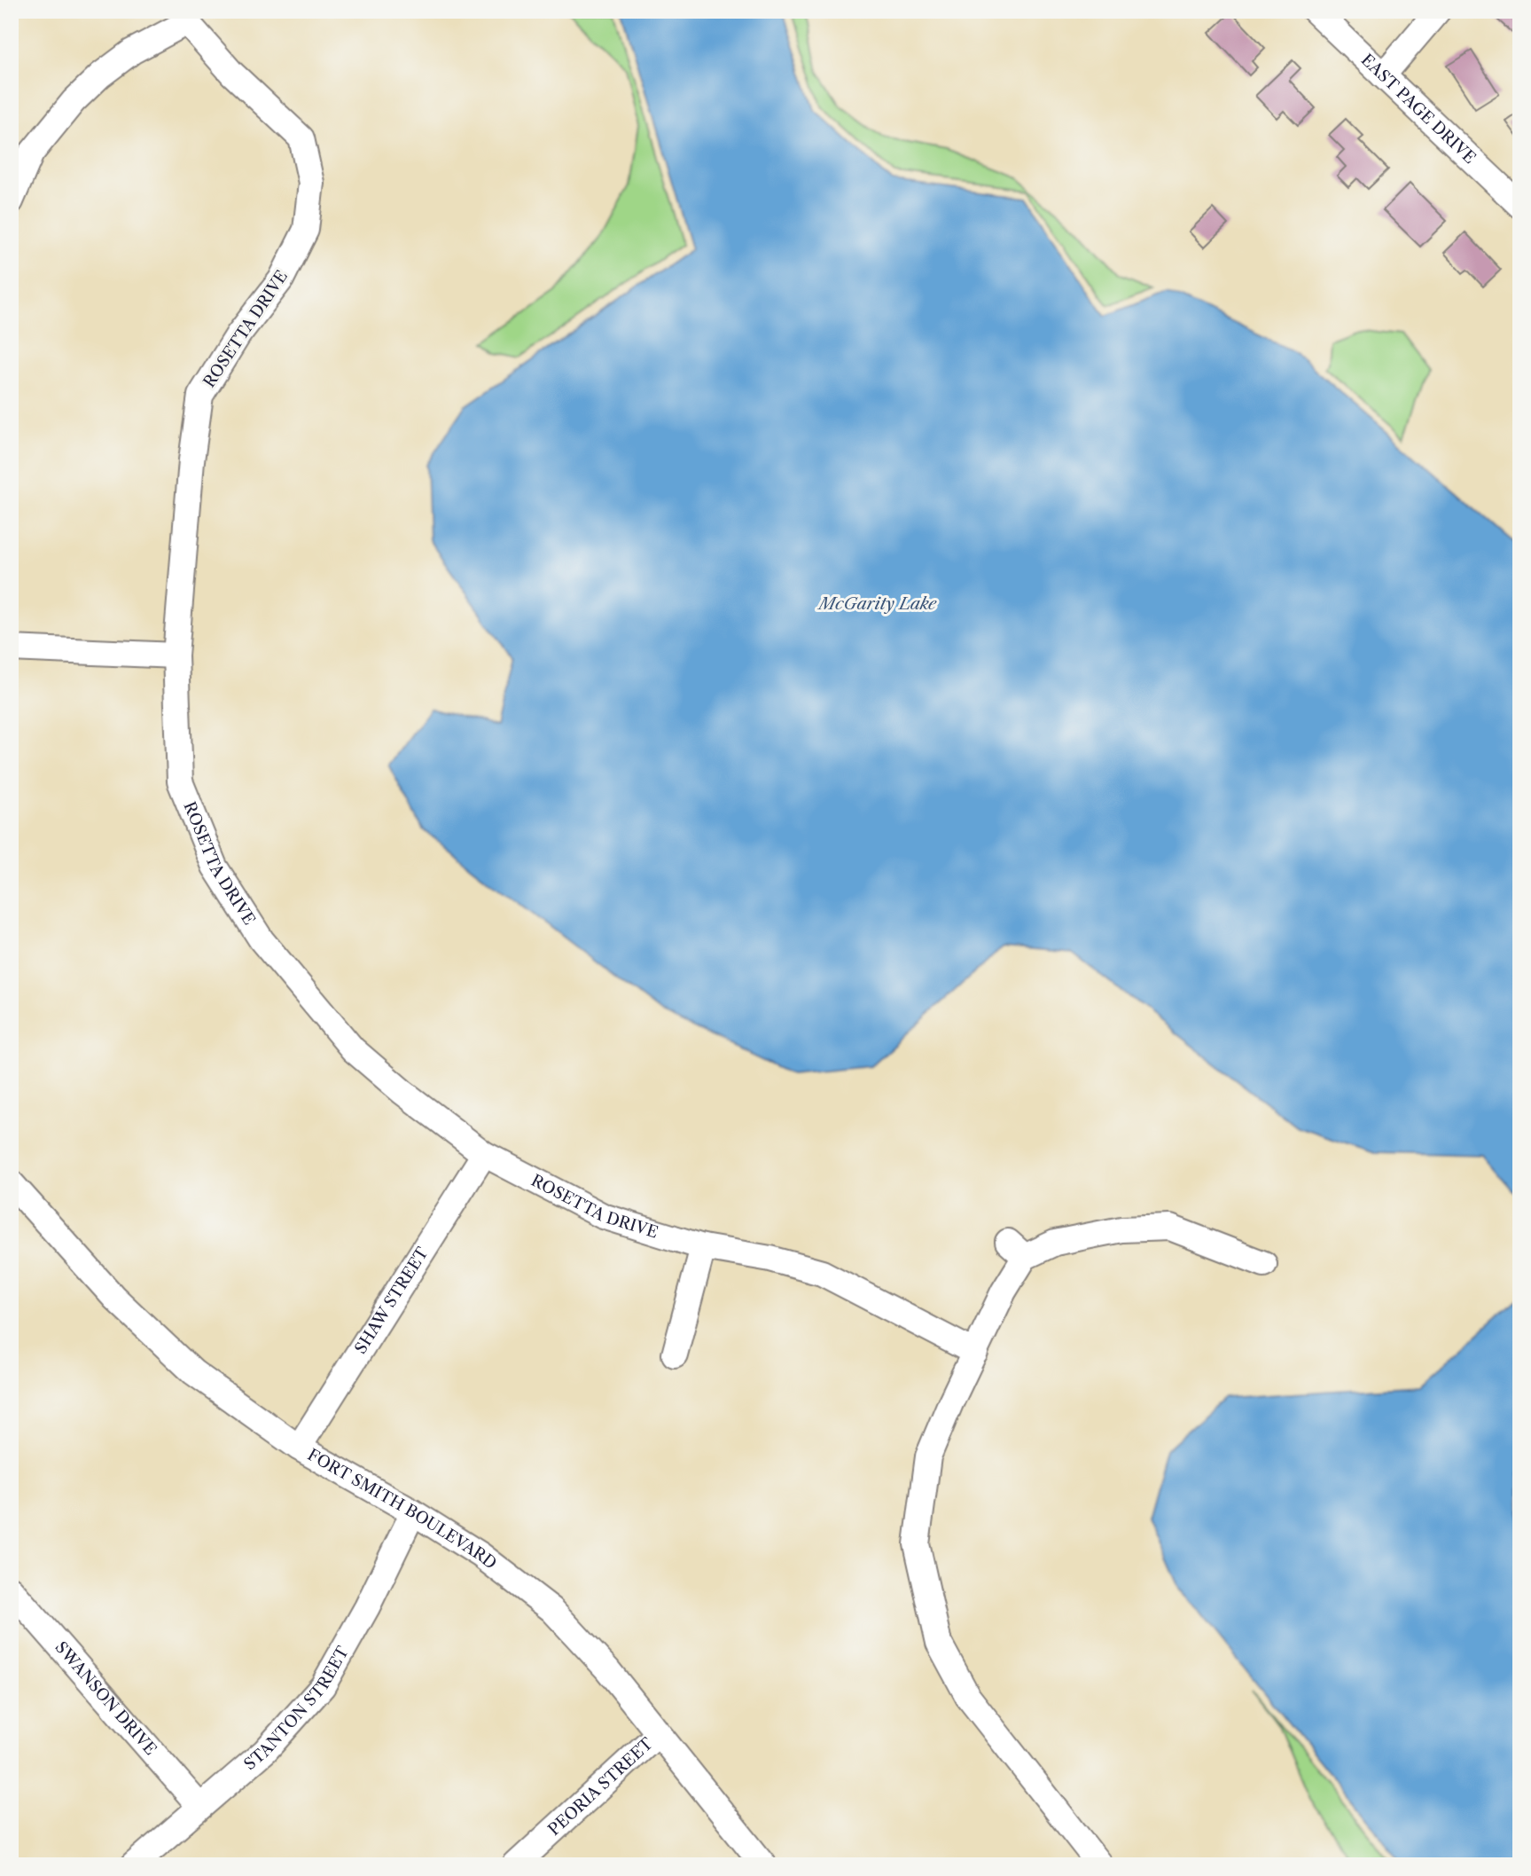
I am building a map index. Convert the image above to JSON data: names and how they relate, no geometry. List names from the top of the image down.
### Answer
{
  "streets": {
    "street": [
      "EAST PAGE DRIVE",
      "ROSETTA DRIVE",
      "SHAW STREET",
      "FORT SMITH BOULEVARD",
      "SWANSON DRIVE",
      "STANTON STREET",
      "PEORIA STREET"
    ]
  },
  "crossings": [
    ["ROSETTA DRIVE", "SHAW STREET"],
    ["SHAW STREET", "FORT SMITH BOULEVARD"],
    ["FORT SMITH BOULEVARD", "STANTON STREET"],
    ["FORT SMITH BOULEVARD", "PEORIA STREET"],
    ["SWANSON DRIVE", "STANTON STREET"]
  ],
  "water": ["McGarity Lake"]
}
